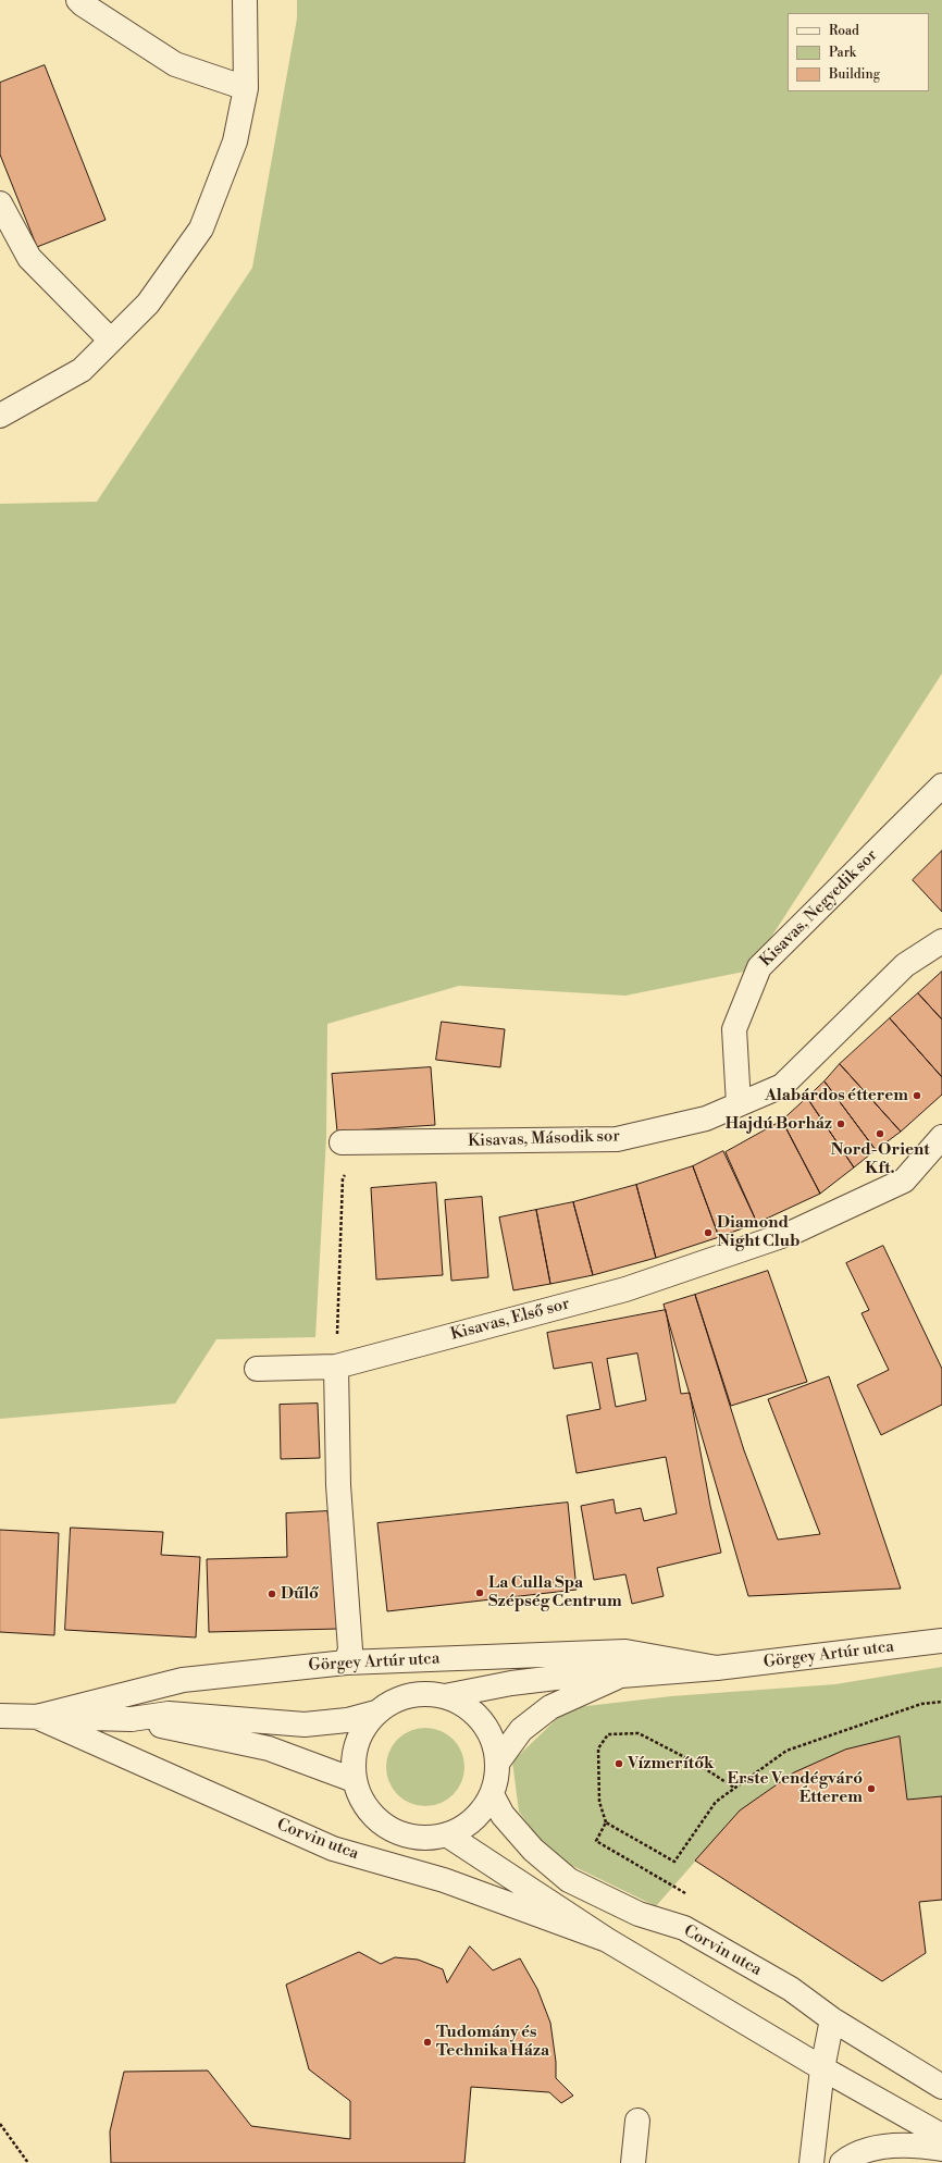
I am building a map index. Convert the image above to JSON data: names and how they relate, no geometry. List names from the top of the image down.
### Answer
{
  "streets": {
    "street": [
      "Kisavas, Negyedik sor",
      "Kisavas, Második sor",
      "Kisavas, Első sor",
      "Görgey Artúr utca",
      "Corvin utca"
    ]
  },
  "crossings": [
    ["Kisavas, Negyedik sor", "Kisavas, Második sor"],
    ["Görgey Artúr utca", "Corvin utca"]
  ],
  "places": [
    "Alabárdos étterem",
    "Hajdú Borház",
    "Nord-Orient Kft.",
    "Diamond Night Club",
    "La Culla Spa Szépség Centrum",
    "Dűlő",
    "Vízmerítők",
    "Erste Vendégváró Étterem",
    "Tudomány és Technika Háza"
  ],
  "legend": ["Road", "Park", "Building"]
}
